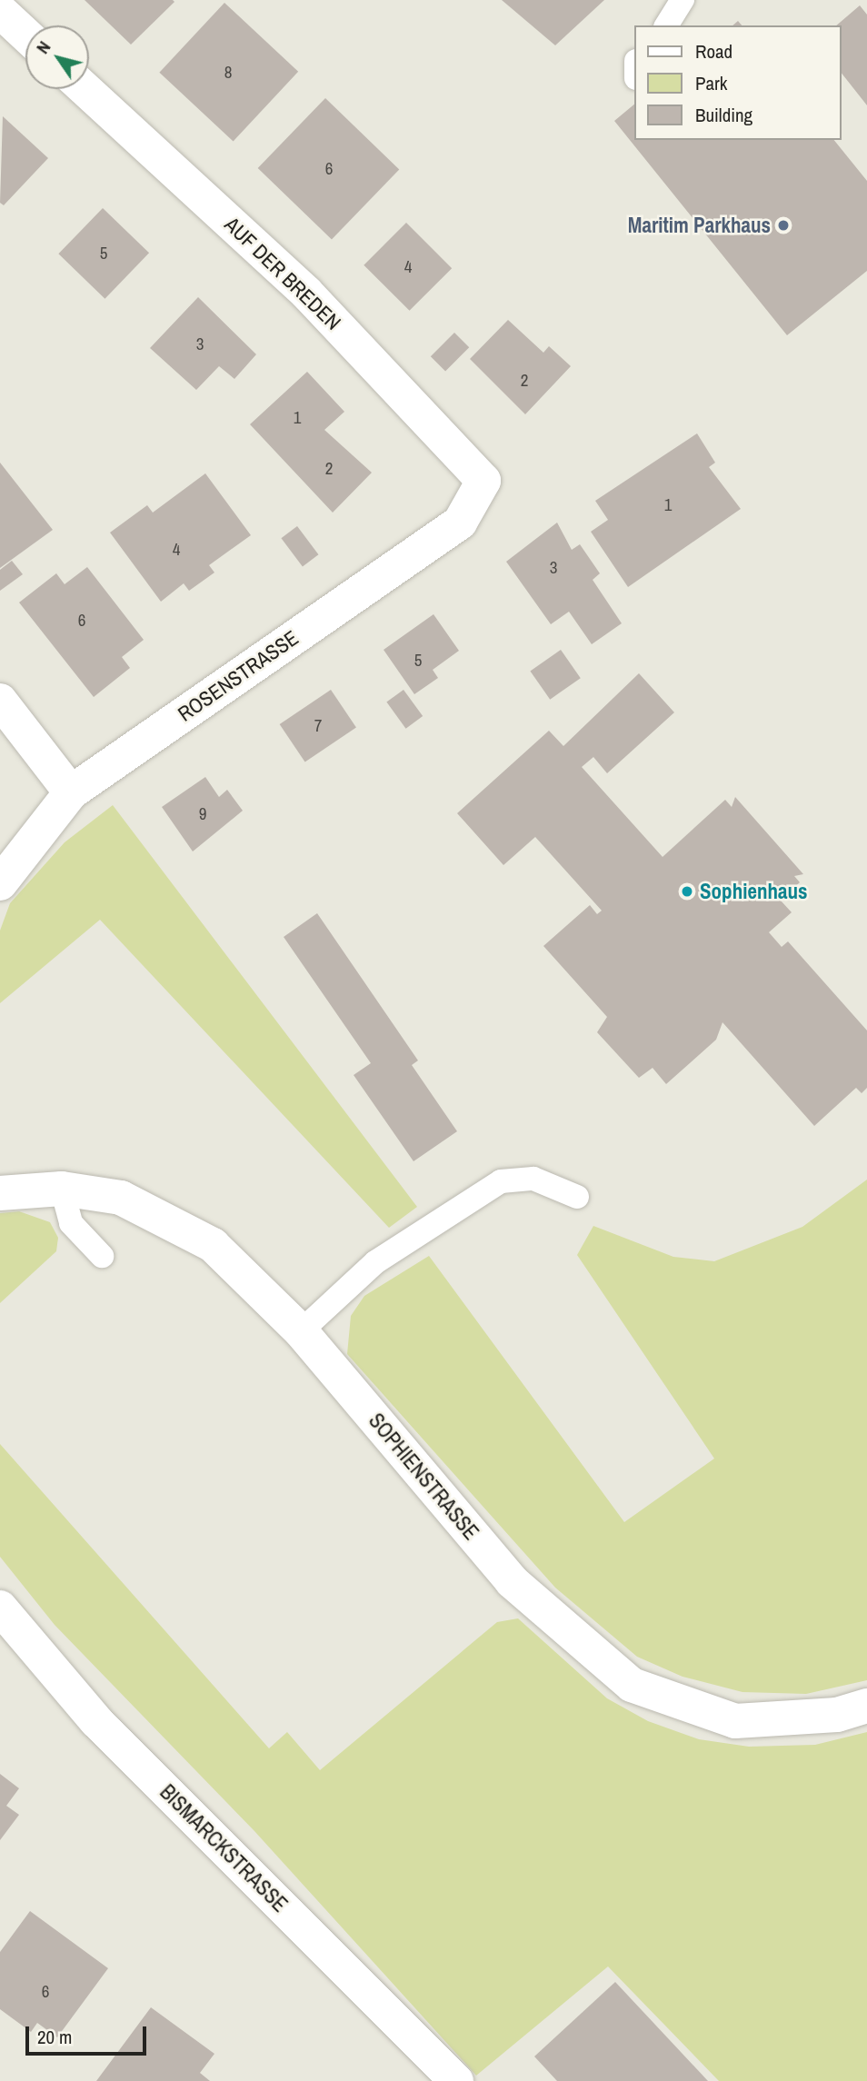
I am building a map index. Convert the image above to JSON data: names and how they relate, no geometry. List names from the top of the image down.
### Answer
{
  "streets": {
    "street": [
      "AUF DER BREDEN",
      "ROSENSTRASSE",
      "SOPHIENSTRASSE",
      "BISMARCKSTRASSE"
    ]
  },
  "crossings": [
    ["AUF DER BREDEN", "ROSENSTRASSE"]
  ],
  "places": ["Maritim Parkhaus", "Sophienhaus"],
  "house_numbers": [
    "8",
    "6",
    "5",
    "4",
    "3",
    "2",
    "1",
    "2",
    "1",
    "4",
    "3",
    "6",
    "5",
    "7",
    "9",
    "6"
  ],
  "legend": ["Road", "Park", "Building"],
  "scale_bar": "20 m",
  "north": "top left"
}
